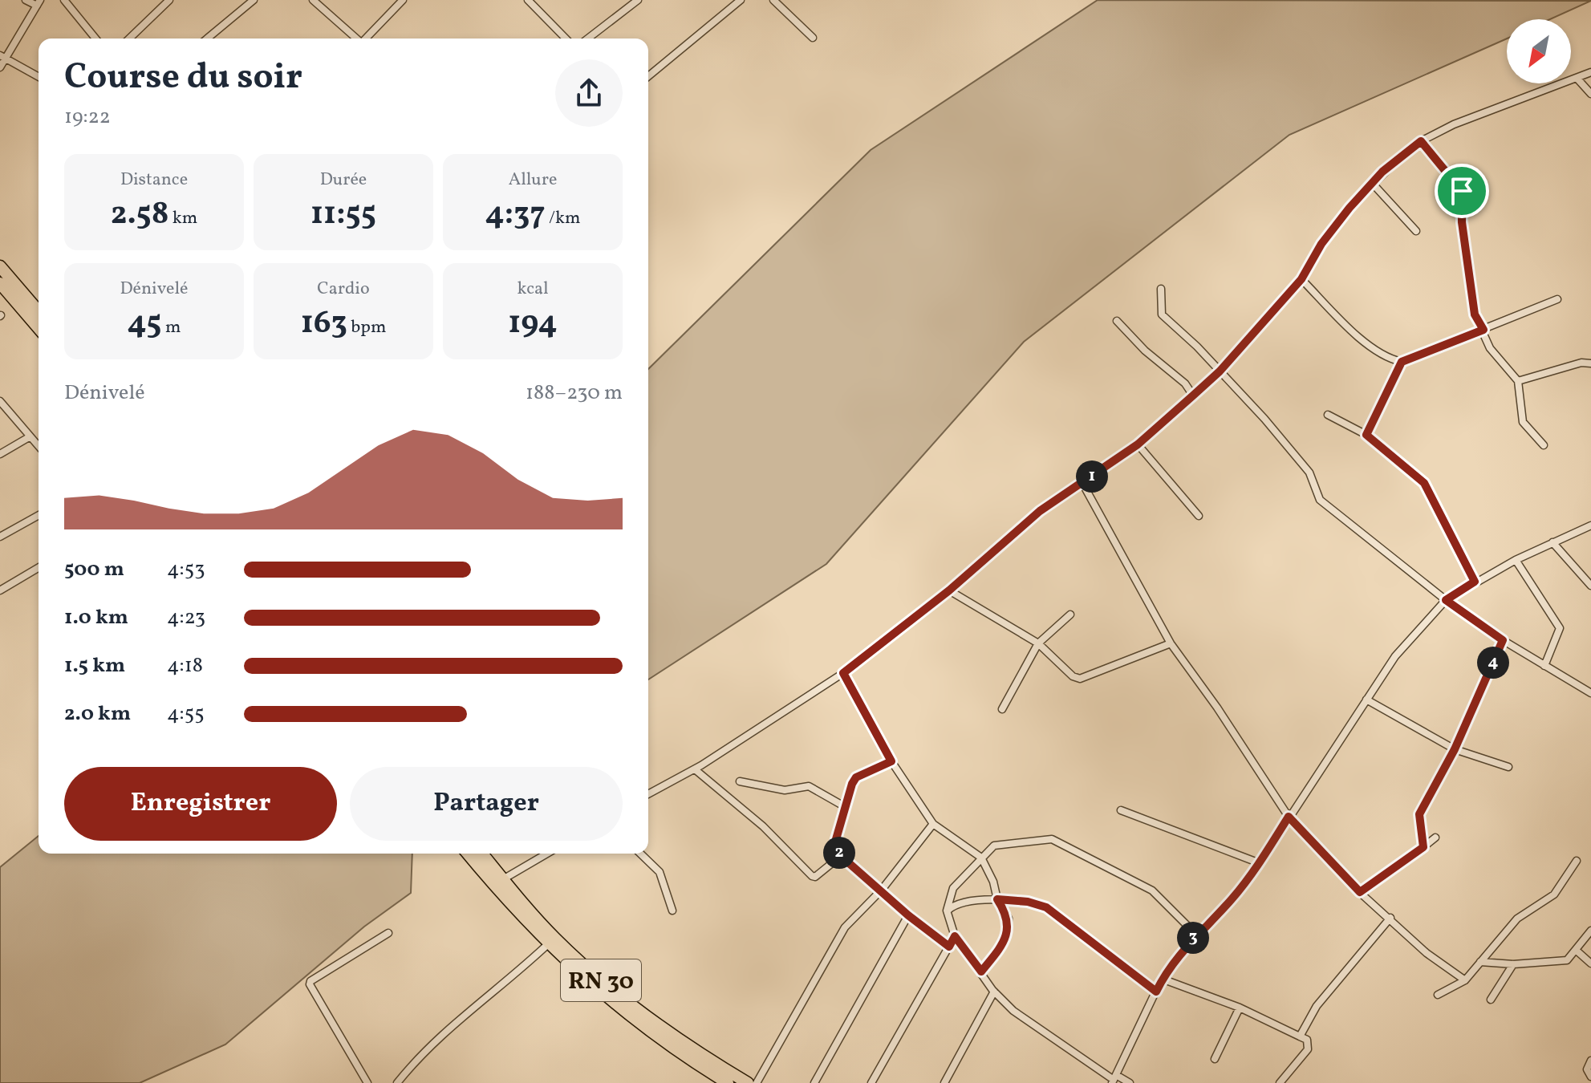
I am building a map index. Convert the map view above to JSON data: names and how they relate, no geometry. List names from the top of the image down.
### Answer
{
  "streets": {
    "main road": ["RN 30"]
  },
  "north": "bottom left",
  "page": {
    "heading": ["Course du soir", "19:22"],
    "stats": [
      ["Distance", "2.58 km"],
      ["Durée", "11:55"],
      ["Allure", "4:37 /km"],
      ["Dénivelé", "45 m"],
      ["Cardio", "163 bpm"],
      ["kcal", "194"]
    ],
    "chart": ["Dénivelé", "188–230 m"],
    "pins": [
      "1",
      "4",
      "2",
      "3"
    ],
    "list": [
      {
        "name": "500 m",
        "note": "4:53"
      },
      {
        "name": "1.0 km",
        "note": "4:23"
      },
      {
        "name": "1.5 km",
        "note": "4:18"
      },
      {
        "name": "2.0 km",
        "note": "4:55"
      }
    ],
    "buttons": ["Enregistrer", "Partager"]
  }
}
